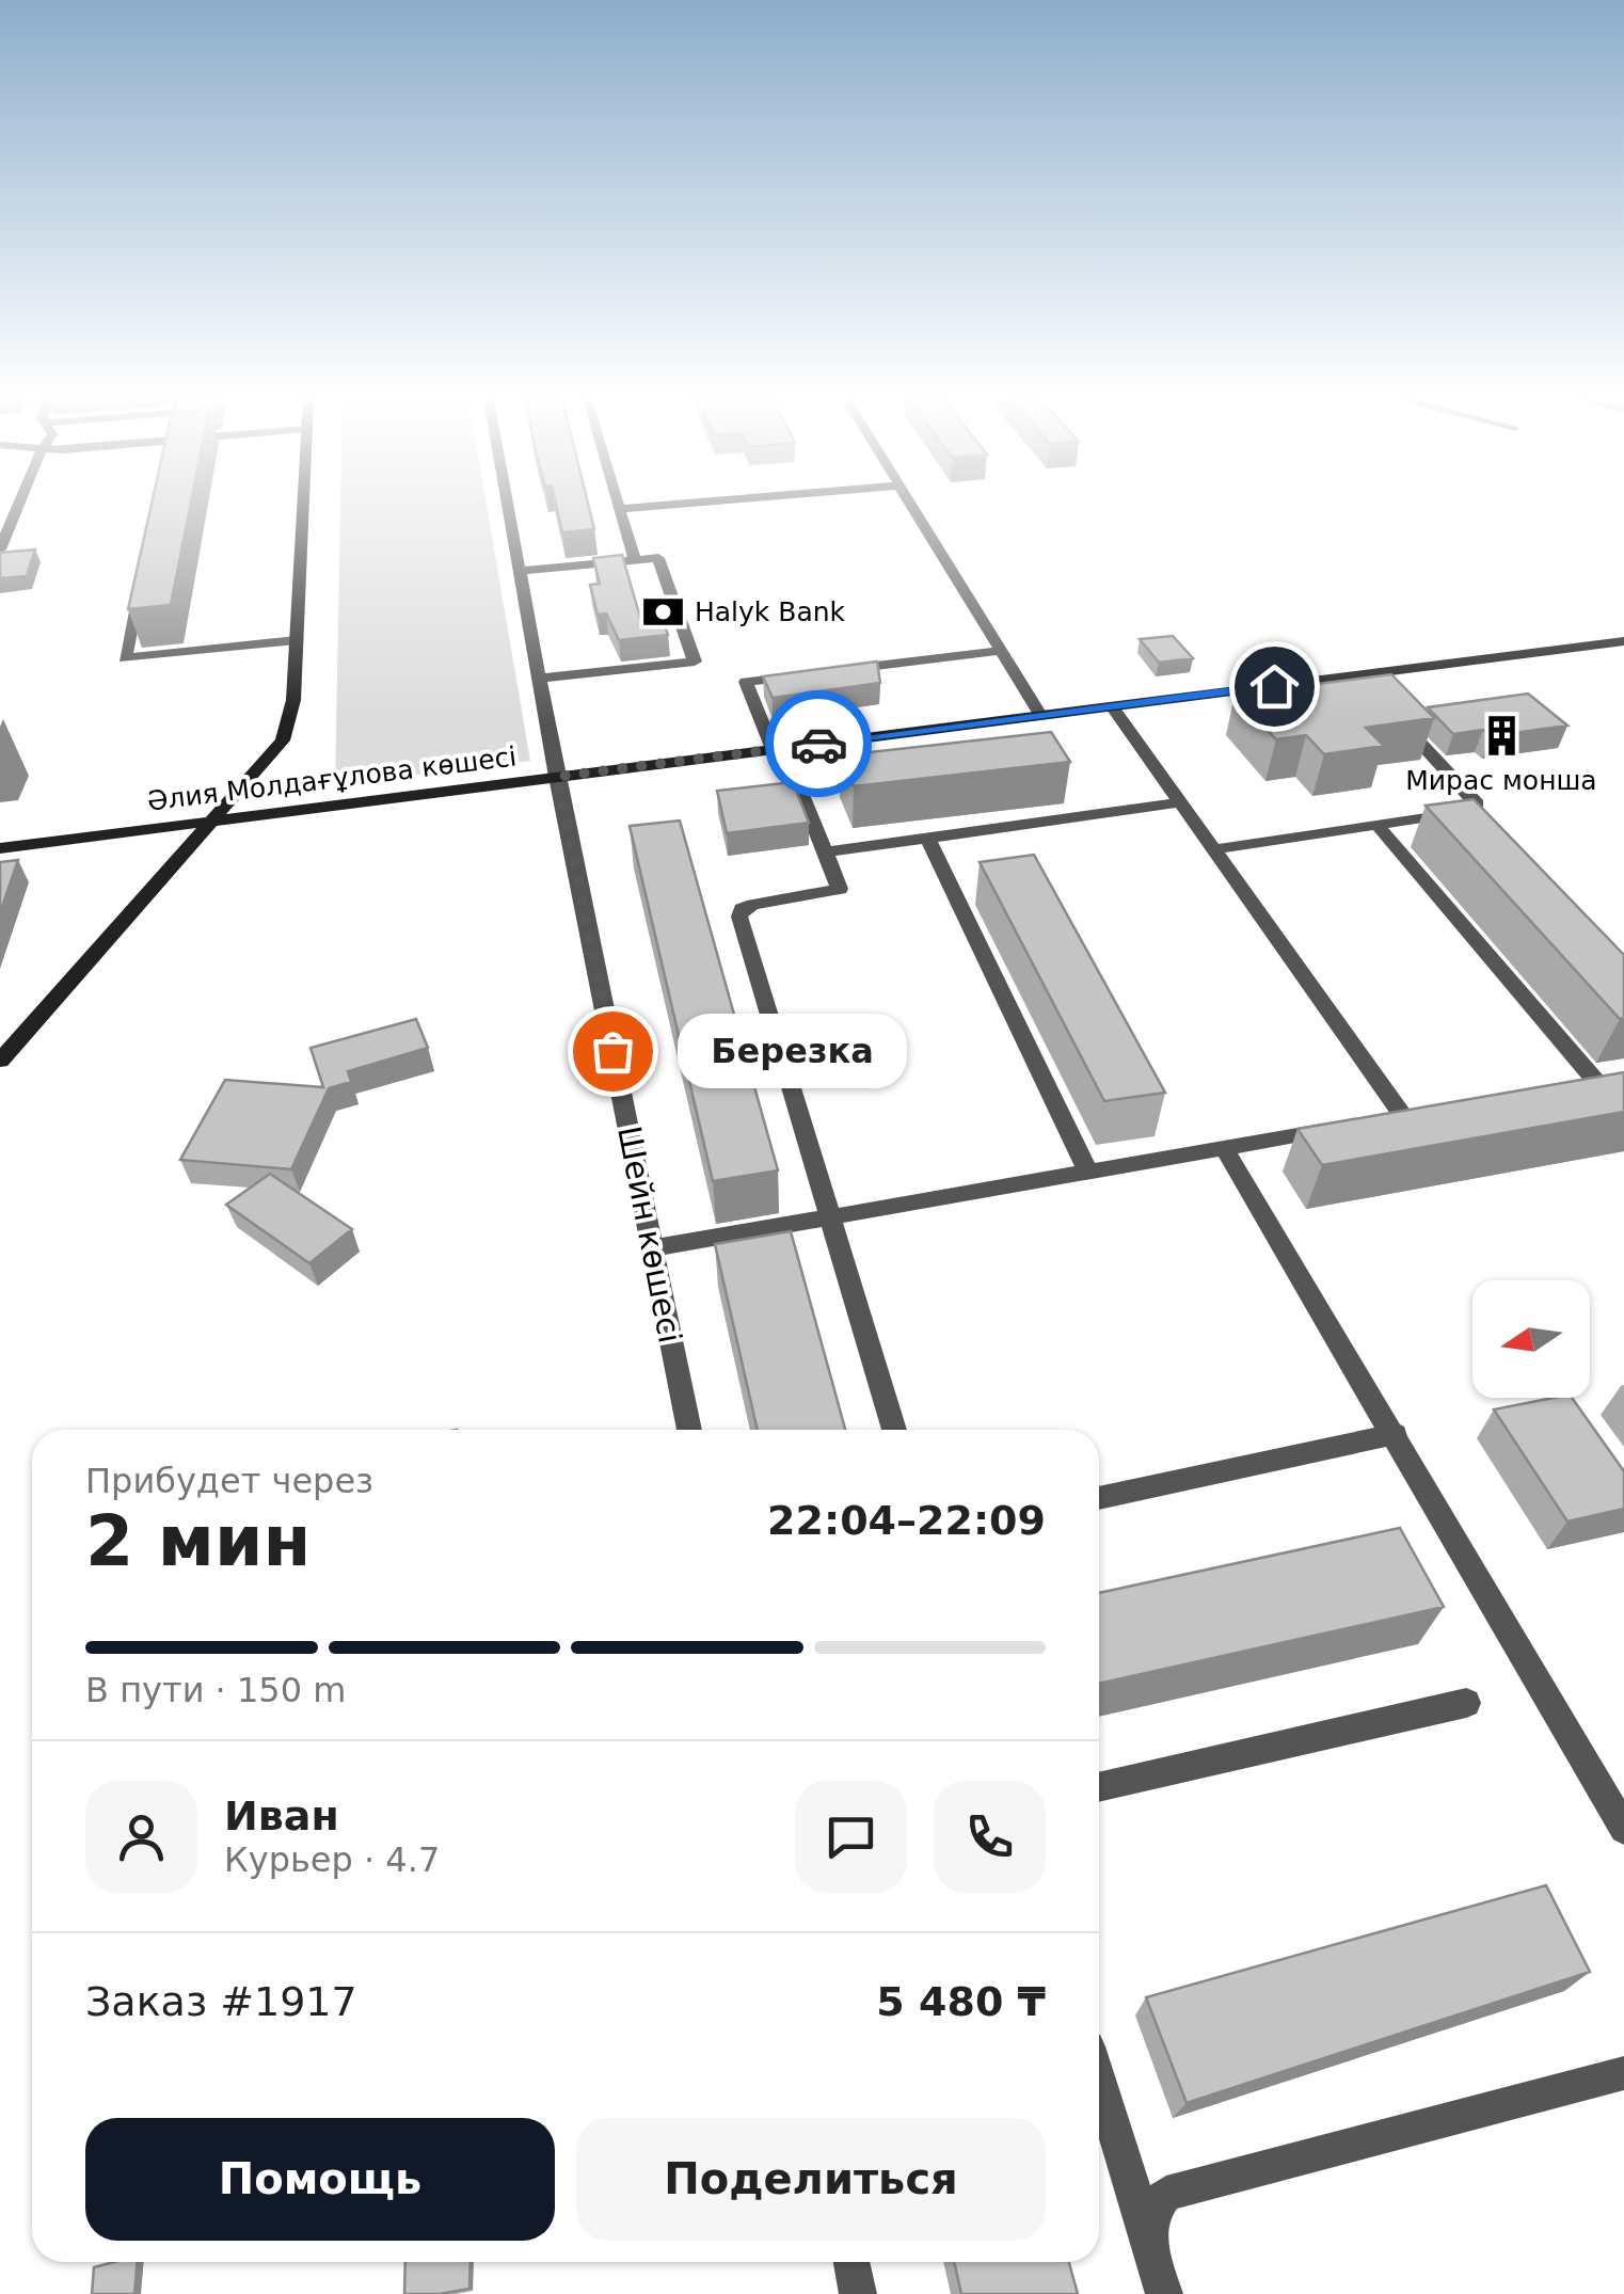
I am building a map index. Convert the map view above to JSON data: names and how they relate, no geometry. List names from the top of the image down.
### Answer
{
  "streets": {
    "street": ["Әлия Молдағұлова көшесі", "Шейн көшесі"]
  },
  "crossings": [
    ["Әлия Молдағұлова көшесі", "Шейн көшесі"]
  ],
  "places": {
    "bank": ["Halyk Bank"],
    "building": ["Мирас монша"],
    "other": ["Березка"]
  },
  "north": "left",
  "page": {
    "bubble": "Березка",
    "heading": ["2 мин", "Прибудет через", "22:04–22:09"],
    "panel": [
      "Иван",
      "Курьер · 4.7",
      "Заказ #1917",
      "5 480 ₸"
    ],
    "bar": "В пути · 150 m",
    "buttons": ["Помощь", "Поделиться"]
  }
}
